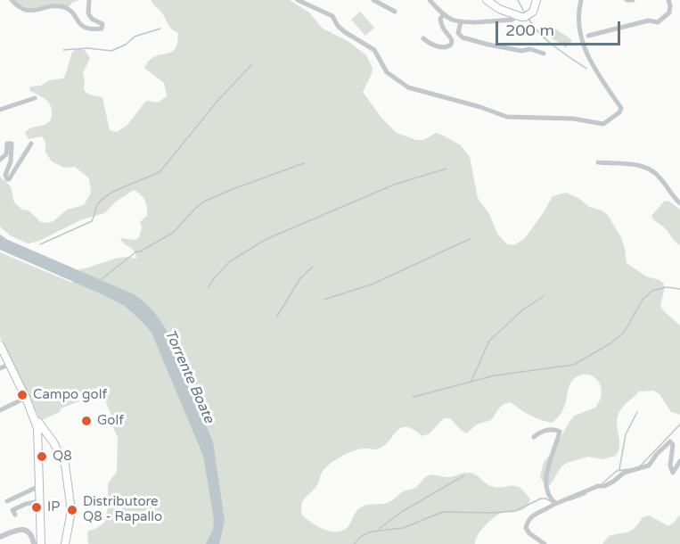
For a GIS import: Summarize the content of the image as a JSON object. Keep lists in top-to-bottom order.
{
  "water": ["Torrente Boate"],
  "places": [
    "Campo golf",
    "Golf",
    "Q8",
    "IP",
    "Distributore Q8 - Rapallo"
  ],
  "scale_bar": "200 m"
}
